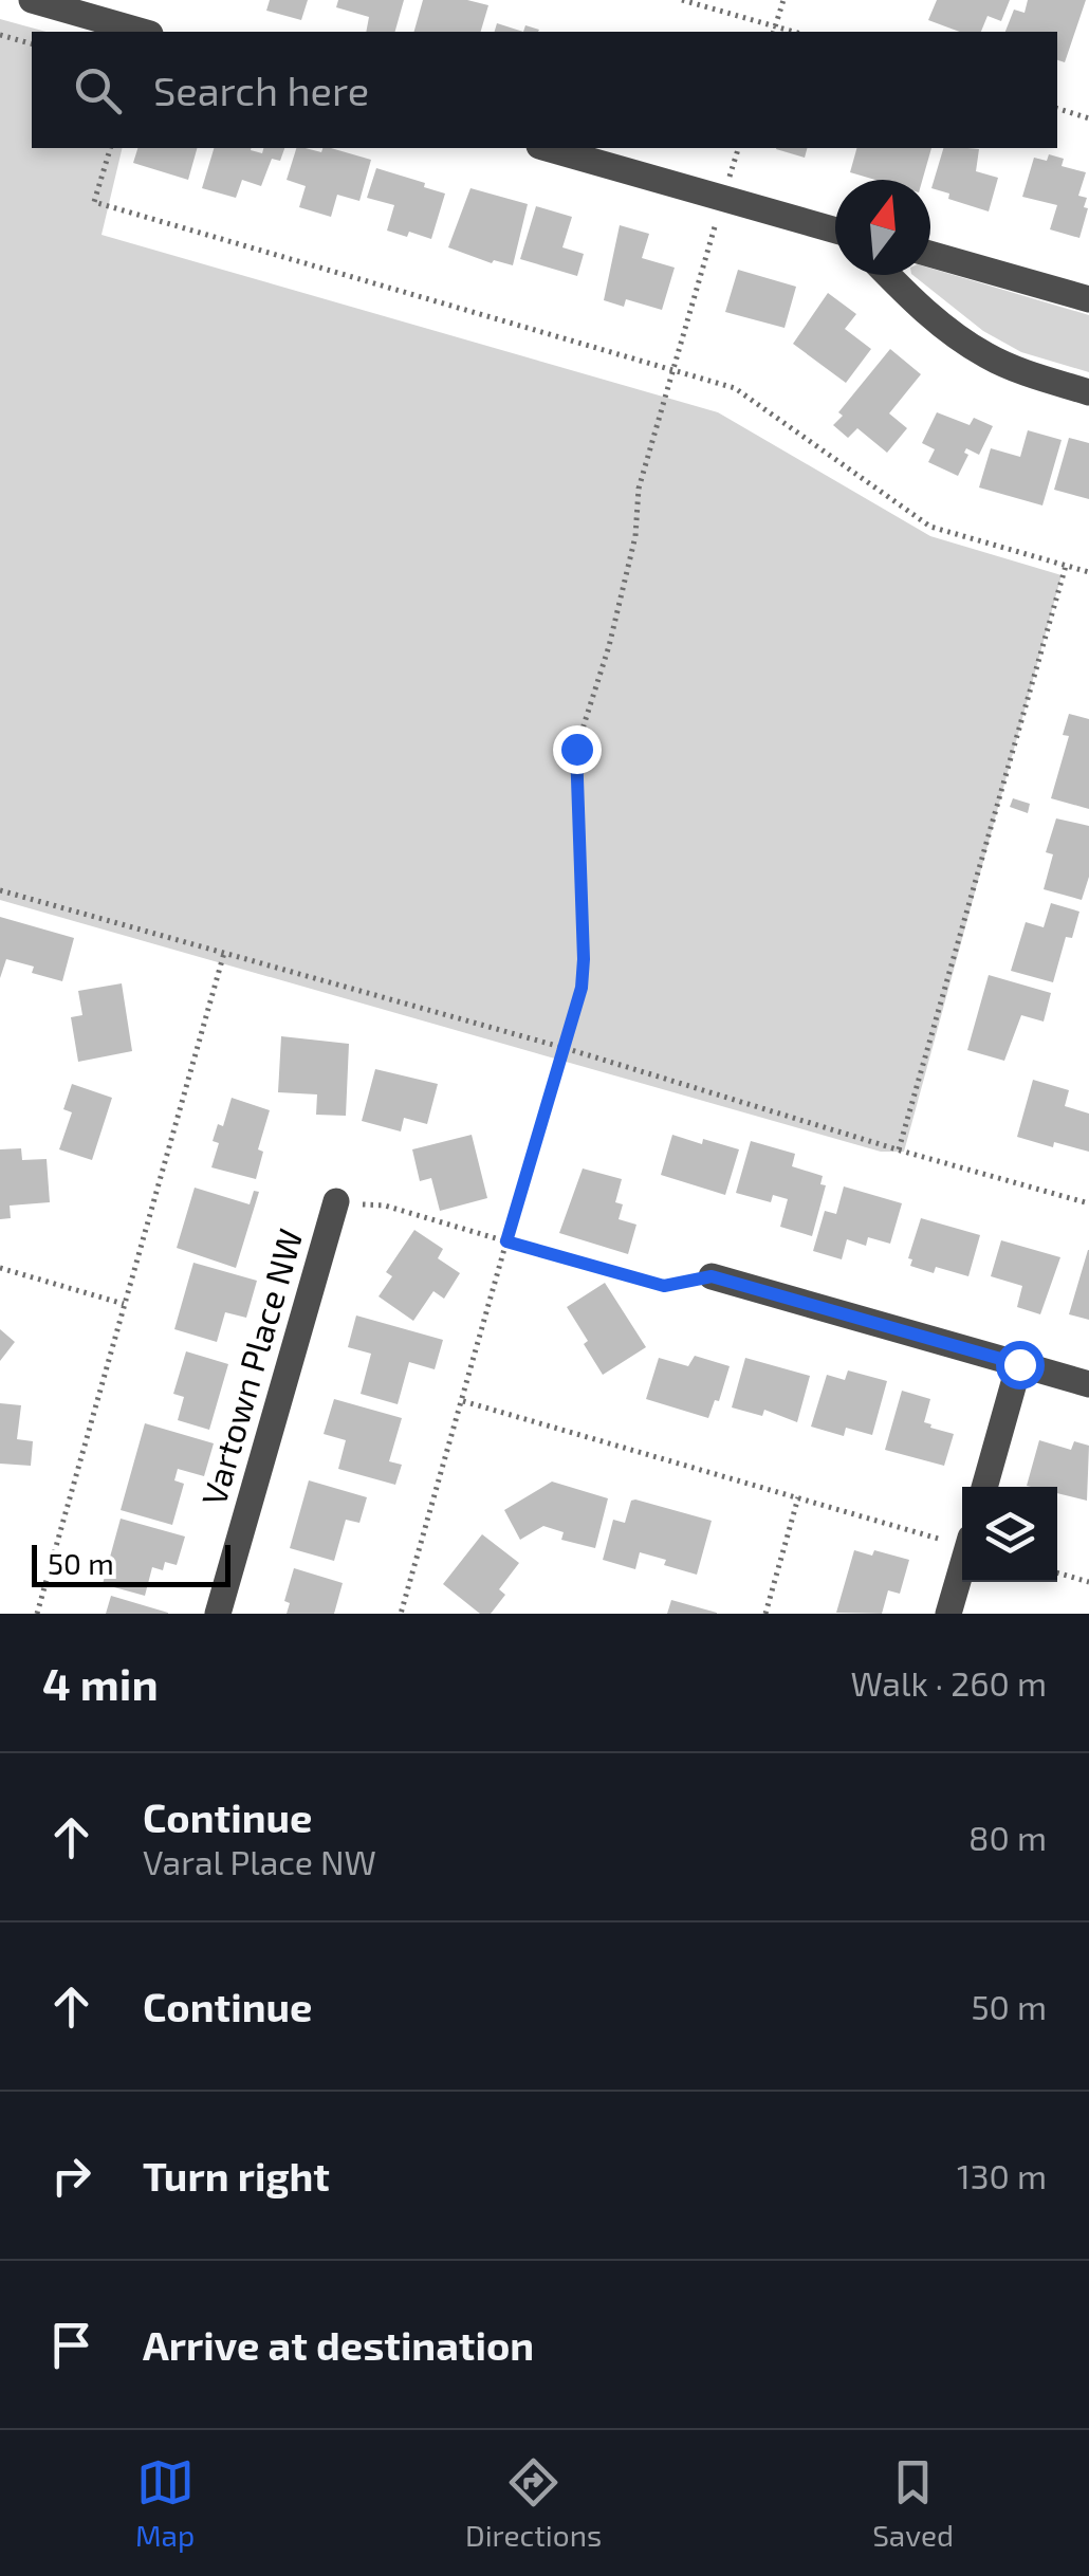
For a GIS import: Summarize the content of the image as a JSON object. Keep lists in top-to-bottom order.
{
  "streets": {
    "street": ["Vartown Place NW"]
  },
  "scale_bar": "50 m",
  "north": "top",
  "page": {
    "search": "Search here",
    "scale": "50 m",
    "heading": ["4 min", "Walk · 260 m"],
    "list": [
      ["Continue", "Varal Place NW", "80 m"],
      ["Continue", "50 m"],
      ["Turn right", "130 m"],
      "Arrive at destination"
    ],
    "nav": ["Map", "Directions", "Saved"]
  }
}
